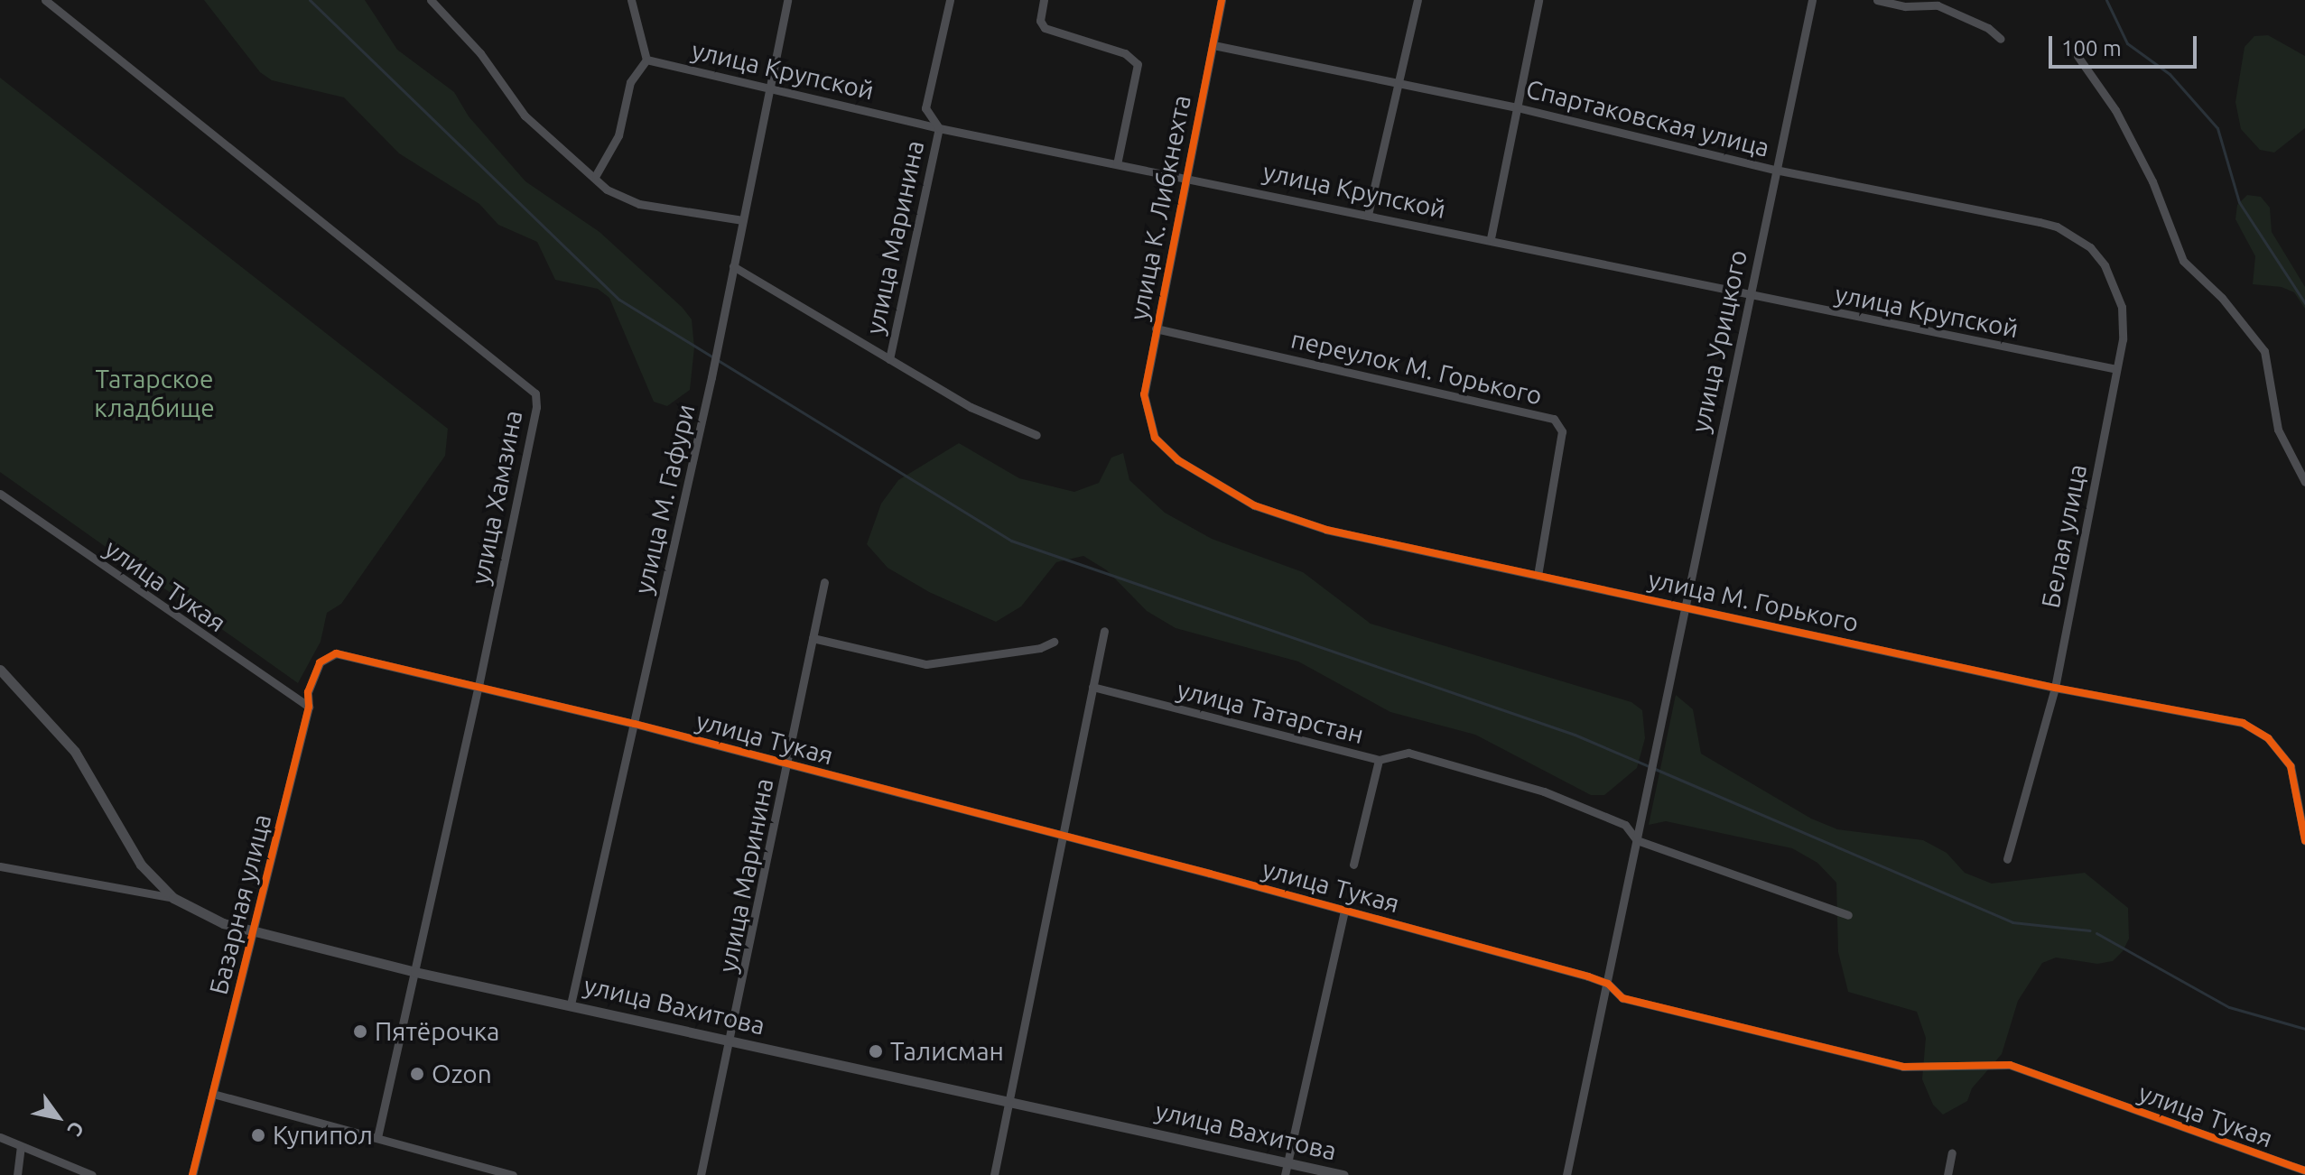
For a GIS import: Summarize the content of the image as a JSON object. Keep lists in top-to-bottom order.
{
  "streets": {
    "street": [
      "улица Крупской",
      "Спартаковская улица",
      "улица К. Либкнехта",
      "улица Маринина",
      "улица Урицкого",
      "переулок М. Горького",
      "улица Хамзина",
      "улица М. Гафури",
      "Белая улица",
      "улица Тукая",
      "улица М. Горького",
      "улица Татарстан",
      "Базарная улица",
      "улица Вахитова"
    ]
  },
  "crossings": [
    ["улица Крупской", "улица К. Либкнехта"],
    ["улица Крупской", "улица Маринина"],
    ["улица Крупской", "улица Урицкого"],
    ["улица Крупской", "улица М. Гафури"],
    ["улица Крупской", "Белая улица"],
    ["Спартаковская улица", "улица К. Либкнехта"],
    ["Спартаковская улица", "улица Урицкого"],
    ["Спартаковская улица", "Белая улица"],
    ["улица К. Либкнехта", "переулок М. Горького"],
    ["улица К. Либкнехта", "улица М. Горького"],
    ["улица Маринина", "улица Тукая"],
    ["улица Маринина", "улица Вахитова"],
    ["улица Урицкого", "улица М. Горького"],
    ["улица Урицкого", "улица Татарстан"],
    ["переулок М. Горького", "улица М. Горького"],
    ["улица Хамзина", "улица Тукая"],
    ["улица Хамзина", "улица Вахитова"],
    ["улица М. Гафури", "улица Тукая"],
    ["улица М. Гафури", "улица Вахитова"],
    ["Белая улица", "улица М. Горького"],
    ["улица Тукая", "Базарная улица"],
    ["Базарная улица", "улица Вахитова"]
  ],
  "parks": ["Татарское кладбище"],
  "places": [
    "Пятёрочка",
    "Талисман",
    "Ozon",
    "Купипол"
  ],
  "scale_bar": "100 m",
  "north": "bottom right"
}
